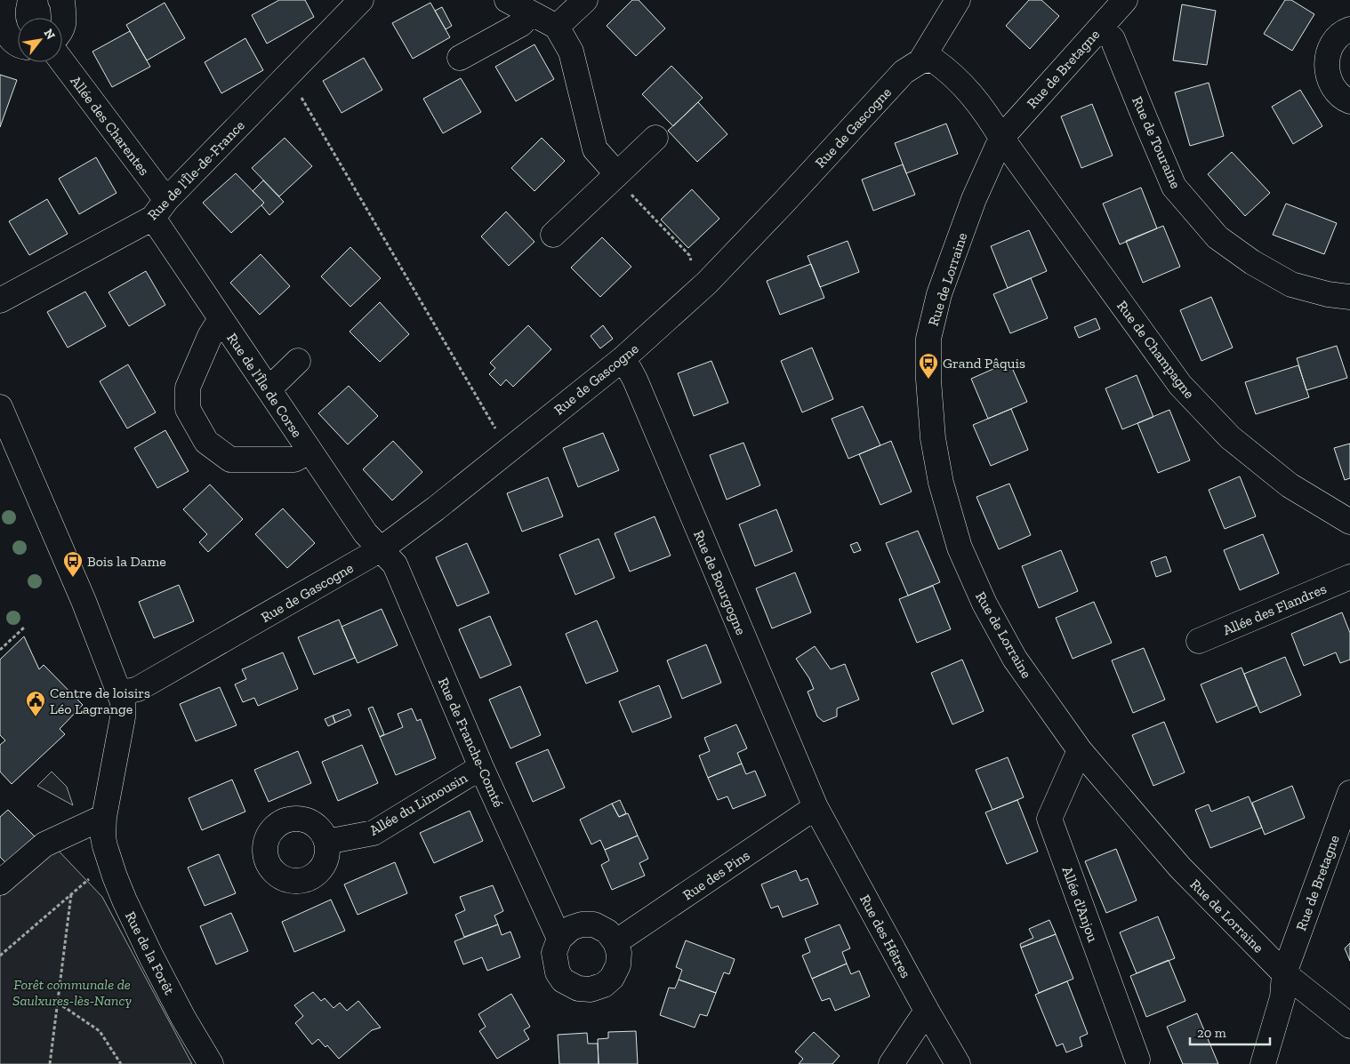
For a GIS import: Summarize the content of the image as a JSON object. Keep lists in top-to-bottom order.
{
  "streets": {
    "street": [
      "Rue de Bretagne",
      "Allée des Charentes",
      "Rue de Gascogne",
      "Rue de Touraine",
      "Rue de l'Île-de-France",
      "Rue de Lorraine",
      "Rue de Champagne",
      "Rue de l'Île de Corse",
      "Rue de Bourgogne",
      "Allée des Flandres",
      "Rue de Franche-Comté",
      "Allée du Limousin",
      "Rue des Pins",
      "Allée d'Anjou",
      "Rue des Hêtres",
      "Rue de la Forêt"
    ]
  },
  "crossings": [
    ["Rue de Bretagne", "Rue de Touraine"],
    ["Rue de Bretagne", "Rue de Lorraine"],
    ["Rue de Bretagne", "Rue de Champagne"],
    ["Allée des Charentes", "Rue de l'Île-de-France"],
    ["Allée des Charentes", "Rue de l'Île de Corse"],
    ["Rue de Gascogne", "Rue de l'Île de Corse"],
    ["Rue de Gascogne", "Rue de Bourgogne"],
    ["Rue de Gascogne", "Rue de Franche-Comté"],
    ["Rue de l'Île-de-France", "Rue de l'Île de Corse"],
    ["Rue de Lorraine", "Rue de Champagne"],
    ["Rue de Lorraine", "Allée d'Anjou"],
    ["Rue de l'Île de Corse", "Rue de Franche-Comté"],
    ["Rue de Bourgogne", "Rue des Pins"],
    ["Rue de Bourgogne", "Rue des Hêtres"],
    ["Rue de Franche-Comté", "Allée du Limousin"],
    ["Rue de Franche-Comté", "Rue des Pins"],
    ["Rue des Pins", "Rue des Hêtres"]
  ],
  "parks": ["Forêt communale de Saulxures-lès-Nancy"],
  "places": {
    "bus stop": ["Grand Pâquis", "Bois la Dame"],
    "public building": ["Centre de loisirs Léo Lagrange"]
  },
  "scale_bar": "20 m",
  "north": "top right"
}
